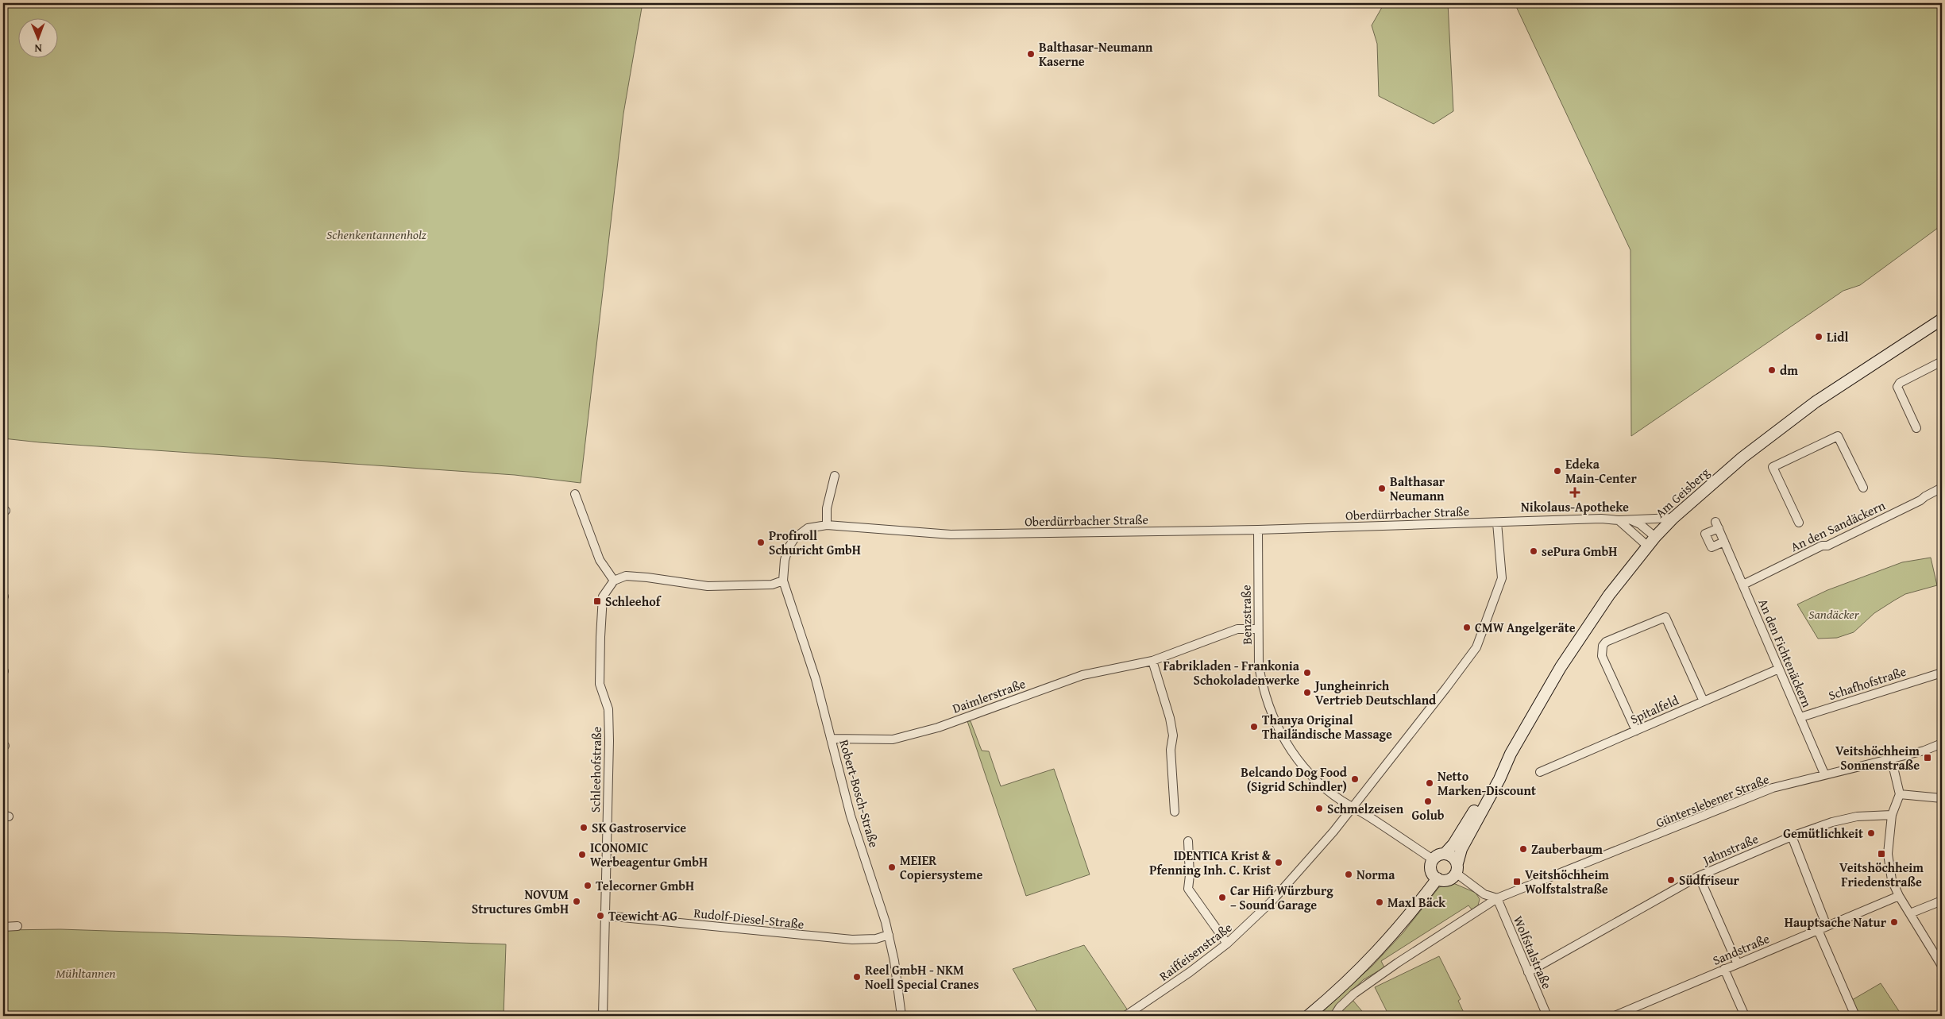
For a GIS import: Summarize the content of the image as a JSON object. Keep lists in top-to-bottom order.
{
  "streets": {
    "street": [
      "Am Geisberg",
      "Oberdürrbacher Straße",
      "An den Sandäckern",
      "Benzstraße",
      "An den Fichtenäckern",
      "Schafhofstraße",
      "Daimlerstraße",
      "Spitalfeld",
      "Schleehofstraße",
      "Robert-Bosch-Straße",
      "Günterslebener Straße",
      "Jahnstraße",
      "Rudolf-Diesel-Straße",
      "Sandstraße",
      "Raiffeisenstraße",
      "Wolfstalstraße"
    ]
  },
  "crossings": [
    ["Am Geisberg", "Oberdürrbacher Straße"],
    ["Am Geisberg", "Benzstraße"],
    ["Oberdürrbacher Straße", "Benzstraße"],
    ["Oberdürrbacher Straße", "Robert-Bosch-Straße"],
    ["Oberdürrbacher Straße", "Raiffeisenstraße"],
    ["An den Sandäckern", "An den Fichtenäckern"],
    ["Benzstraße", "Daimlerstraße"],
    ["Benzstraße", "Raiffeisenstraße"],
    ["An den Fichtenäckern", "Schafhofstraße"],
    ["An den Fichtenäckern", "Spitalfeld"],
    ["An den Fichtenäckern", "Günterslebener Straße"],
    ["Daimlerstraße", "Robert-Bosch-Straße"],
    ["Schleehofstraße", "Rudolf-Diesel-Straße"],
    ["Robert-Bosch-Straße", "Rudolf-Diesel-Straße"],
    ["Günterslebener Straße", "Wolfstalstraße"],
    ["Jahnstraße", "Wolfstalstraße"]
  ],
  "parks": ["Schenkentannenholz", "Sandäcker", "Mühltannen"],
  "places": {
    "other": [
      "Balthasar-Neumann Kaserne",
      "Lidl",
      "dm",
      "Edeka Main-Center",
      "Balthasar Neumann",
      "Profiroll Schuricht GmbH",
      "sePura GmbH",
      "CMW Angelgeräte",
      "Fabrikladen - Frankonia Schokoladenwerke",
      "Jungheinrich Vertrieb Deutschland",
      "Thanya Original Thailändische Massage",
      "Belcando Dog Food (Sigrid Schindler)",
      "Netto Marken-Discount",
      "Golub",
      "Schmelzeisen",
      "SK Gastroservice",
      "Gemütlichkeit",
      "Zauberbaum",
      "ICONOMIC Werbeagentur GmbH",
      "IDENTICA Krist & Pfenning Inh. C. Krist",
      "MEIER Copiersysteme",
      "Norma",
      "Südfriseur",
      "Telecorner GmbH",
      "Car Hifi Würzburg – Sound Garage",
      "NOVUM Structures GmbH",
      "Maxl Bäck",
      "Teewicht AG",
      "Hauptsache Natur",
      "Reel GmbH - NKM Noell Special Cranes"
    ],
    "health": ["Nikolaus-Apotheke"],
    "transit": [
      "Schleehof",
      "Veitshöchheim Sonnenstraße",
      "Veitshöchheim Friedenstraße",
      "Veitshöchheim Wolfstalstraße"
    ]
  },
  "north": "bottom"
}
